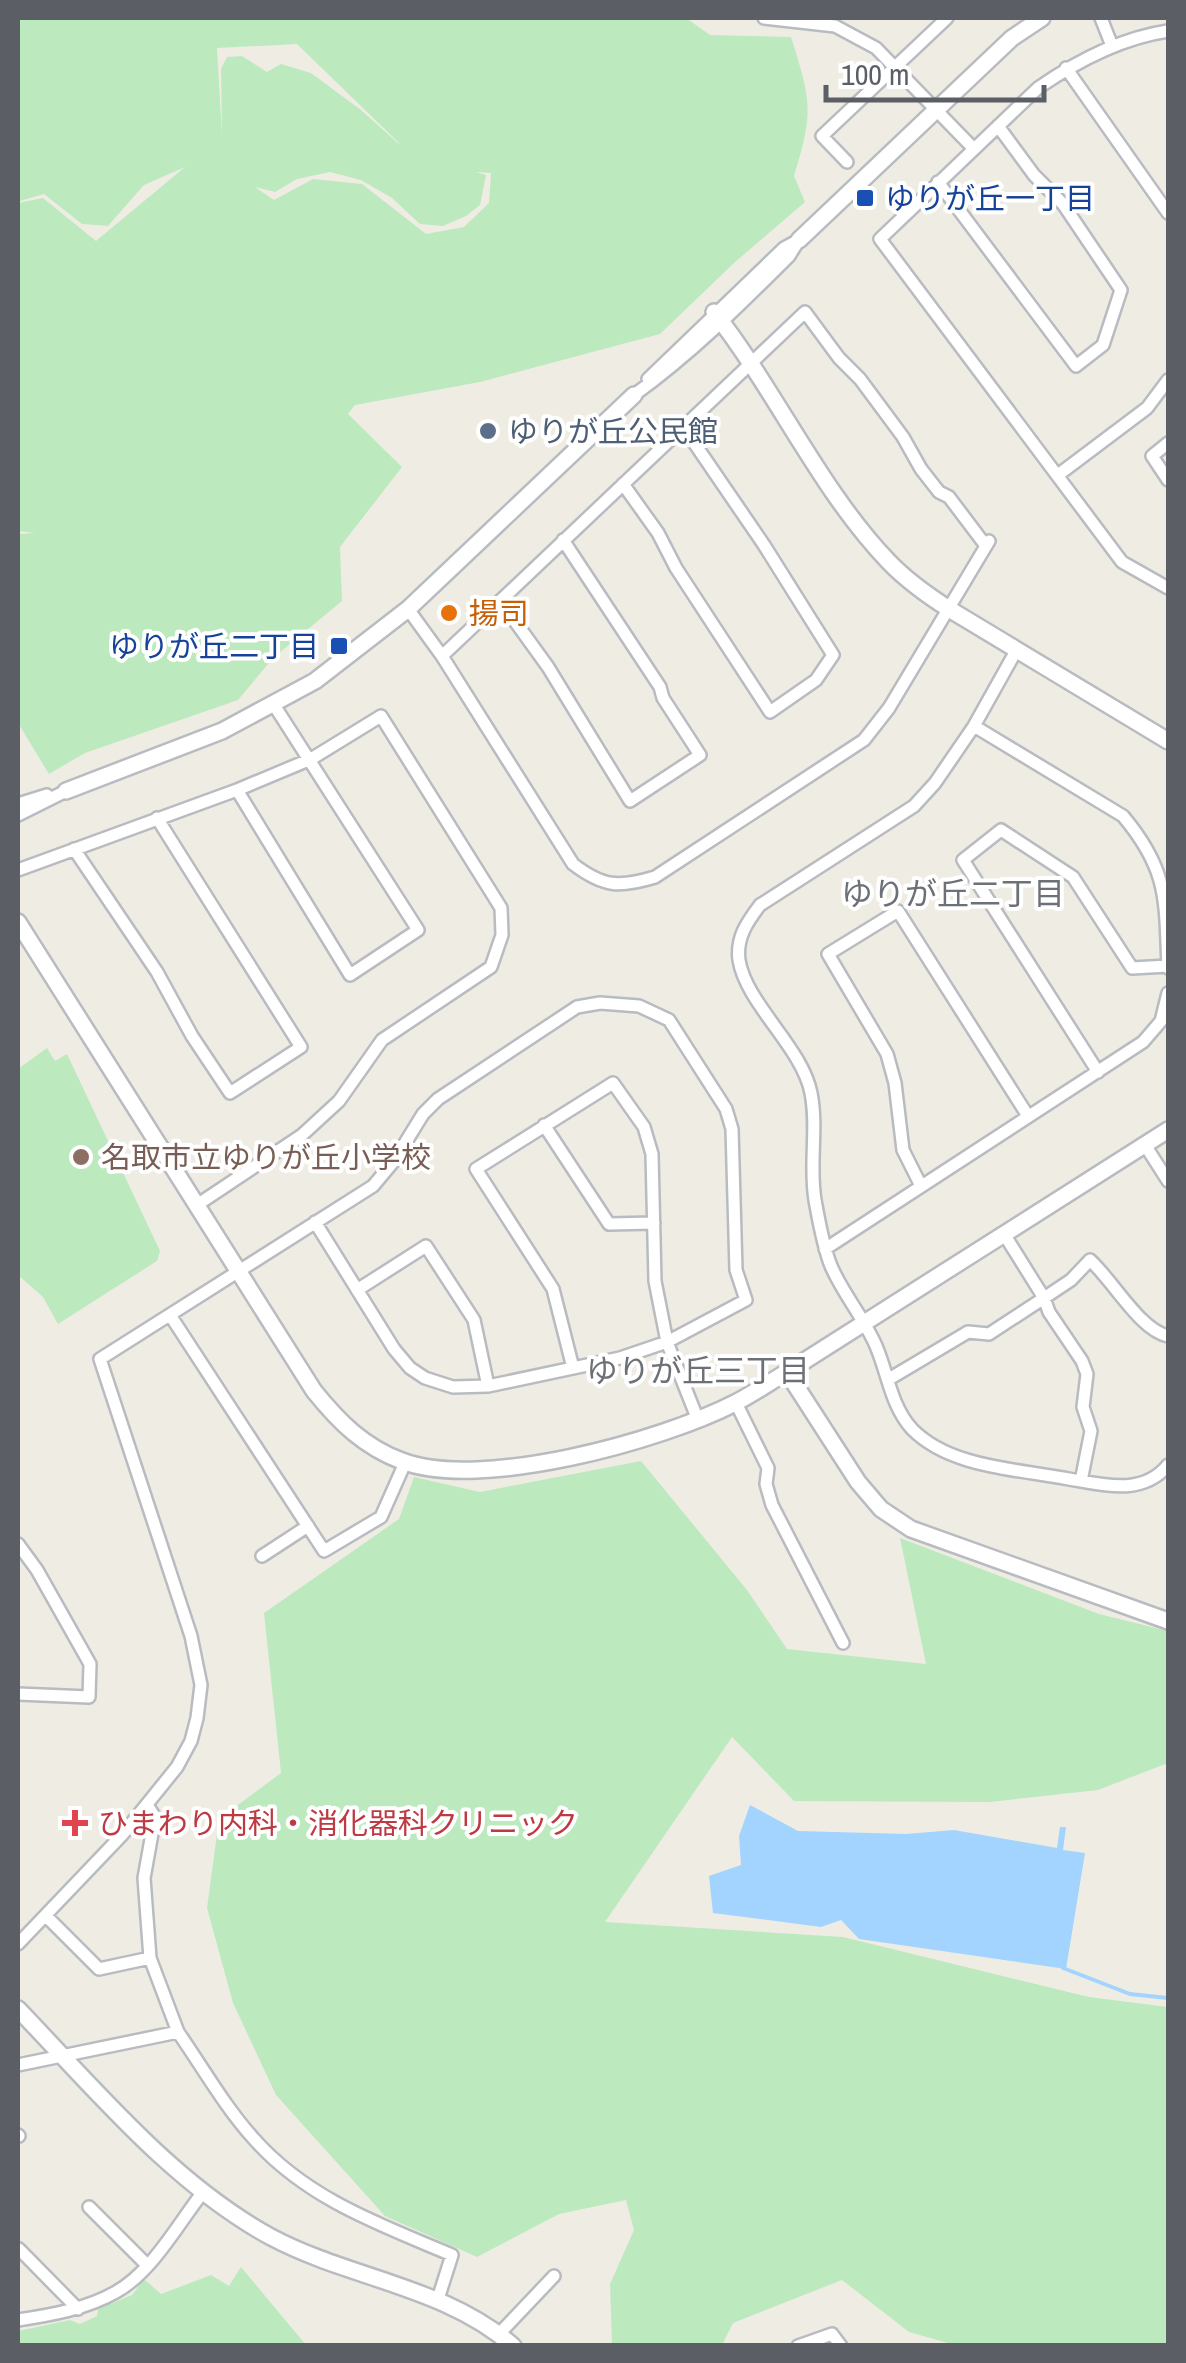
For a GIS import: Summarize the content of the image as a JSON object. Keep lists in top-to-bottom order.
{
  "districts": ["ゆりが丘二丁目", "ゆりが丘三丁目"],
  "places": {
    "transit": ["ゆりが丘一丁目", "ゆりが丘二丁目"],
    "other": ["ゆりが丘公民館", "揚司", "名取市立ゆりが丘小学校"],
    "health": ["ひまわり内科・消化器科クリニック"]
  },
  "scale_bar": "100 m"
}
